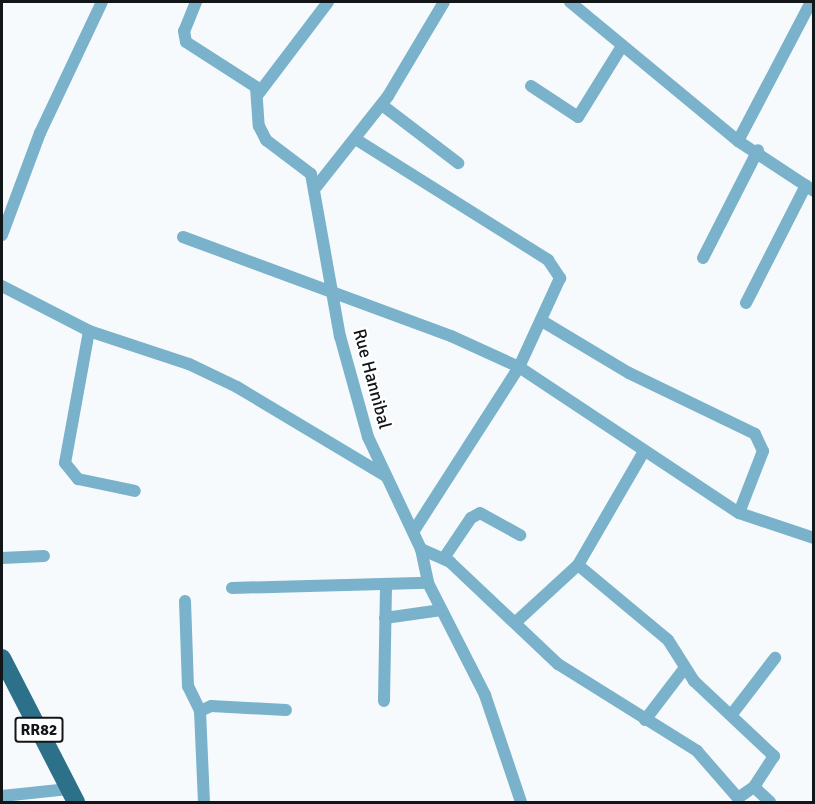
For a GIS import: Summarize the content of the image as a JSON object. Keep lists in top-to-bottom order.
{
  "streets": {
    "main road": ["RR82"],
    "street": ["Rue Hannibal"]
  }
}
